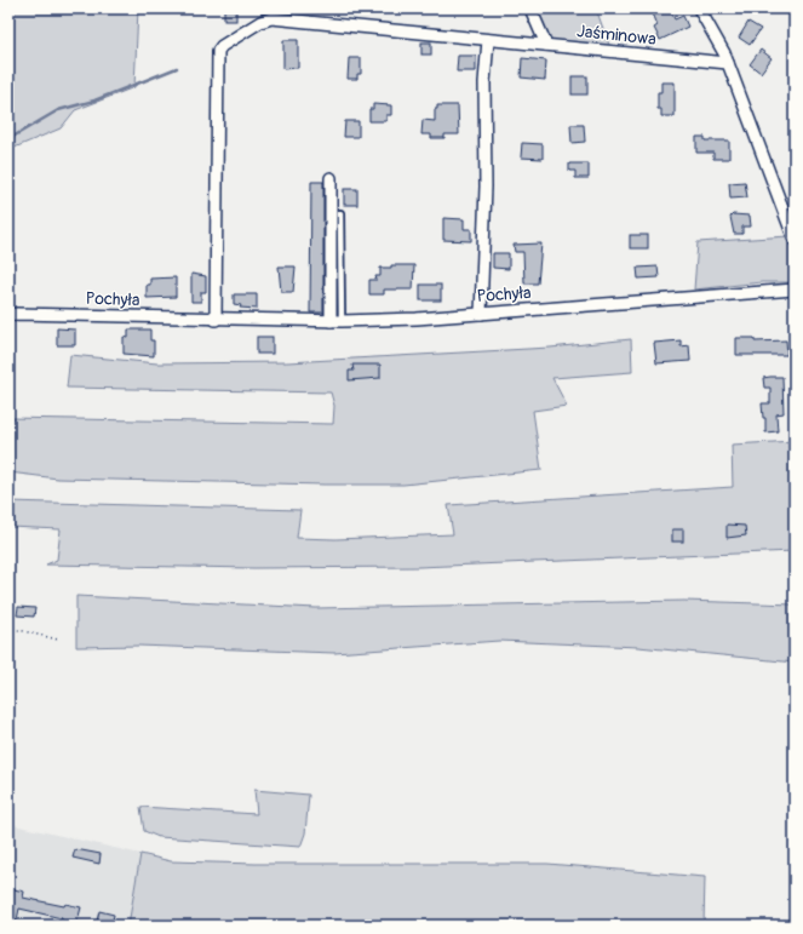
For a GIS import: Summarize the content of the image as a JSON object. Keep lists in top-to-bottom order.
{
  "streets": {
    "street": ["Jaśminowa", "Pochyła"]
  },
  "crossings": [
    ["Jaśminowa", "Pochyła"]
  ]
}
